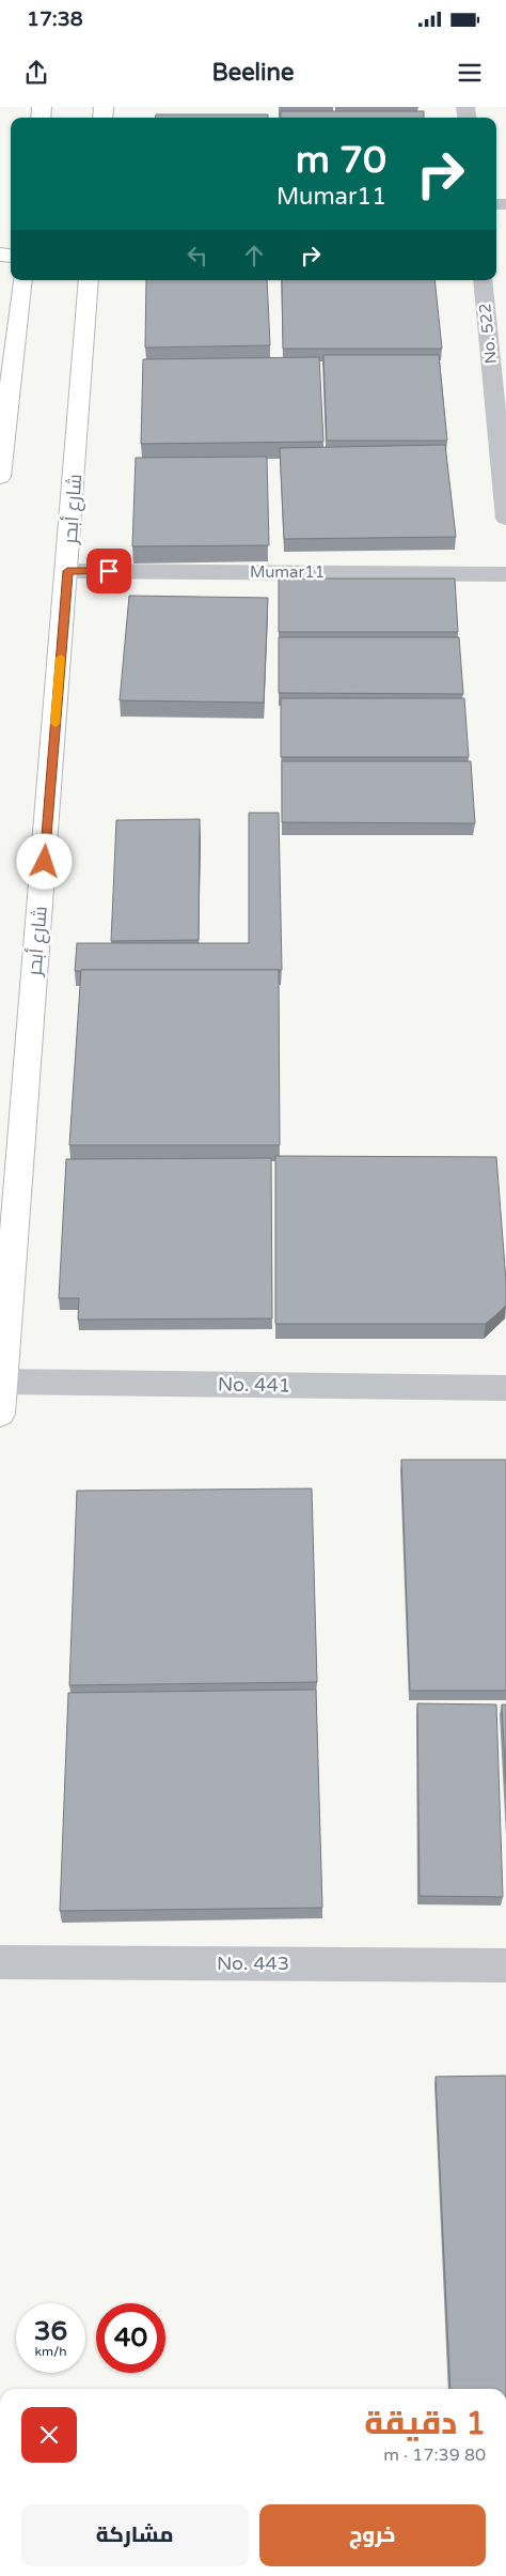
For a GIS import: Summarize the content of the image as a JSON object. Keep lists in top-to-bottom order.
{
  "streets": {
    "street": [
      "No. 522",
      "شارع أبحر",
      "Mumar11",
      "No. 441",
      "No. 443"
    ]
  },
  "crossings": [
    ["شارع أبحر", "Mumar11"],
    ["شارع أبحر", "No. 441"]
  ],
  "page": {
    "status": "17:38",
    "header": "Beeline",
    "turn": ["70 m", "Mumar11"],
    "speed": "36 km/h",
    "limit": "40",
    "heading": ["1 دقيقة", "80 m · 17:39"],
    "buttons": ["خروج", "مشاركة"]
  }
}
